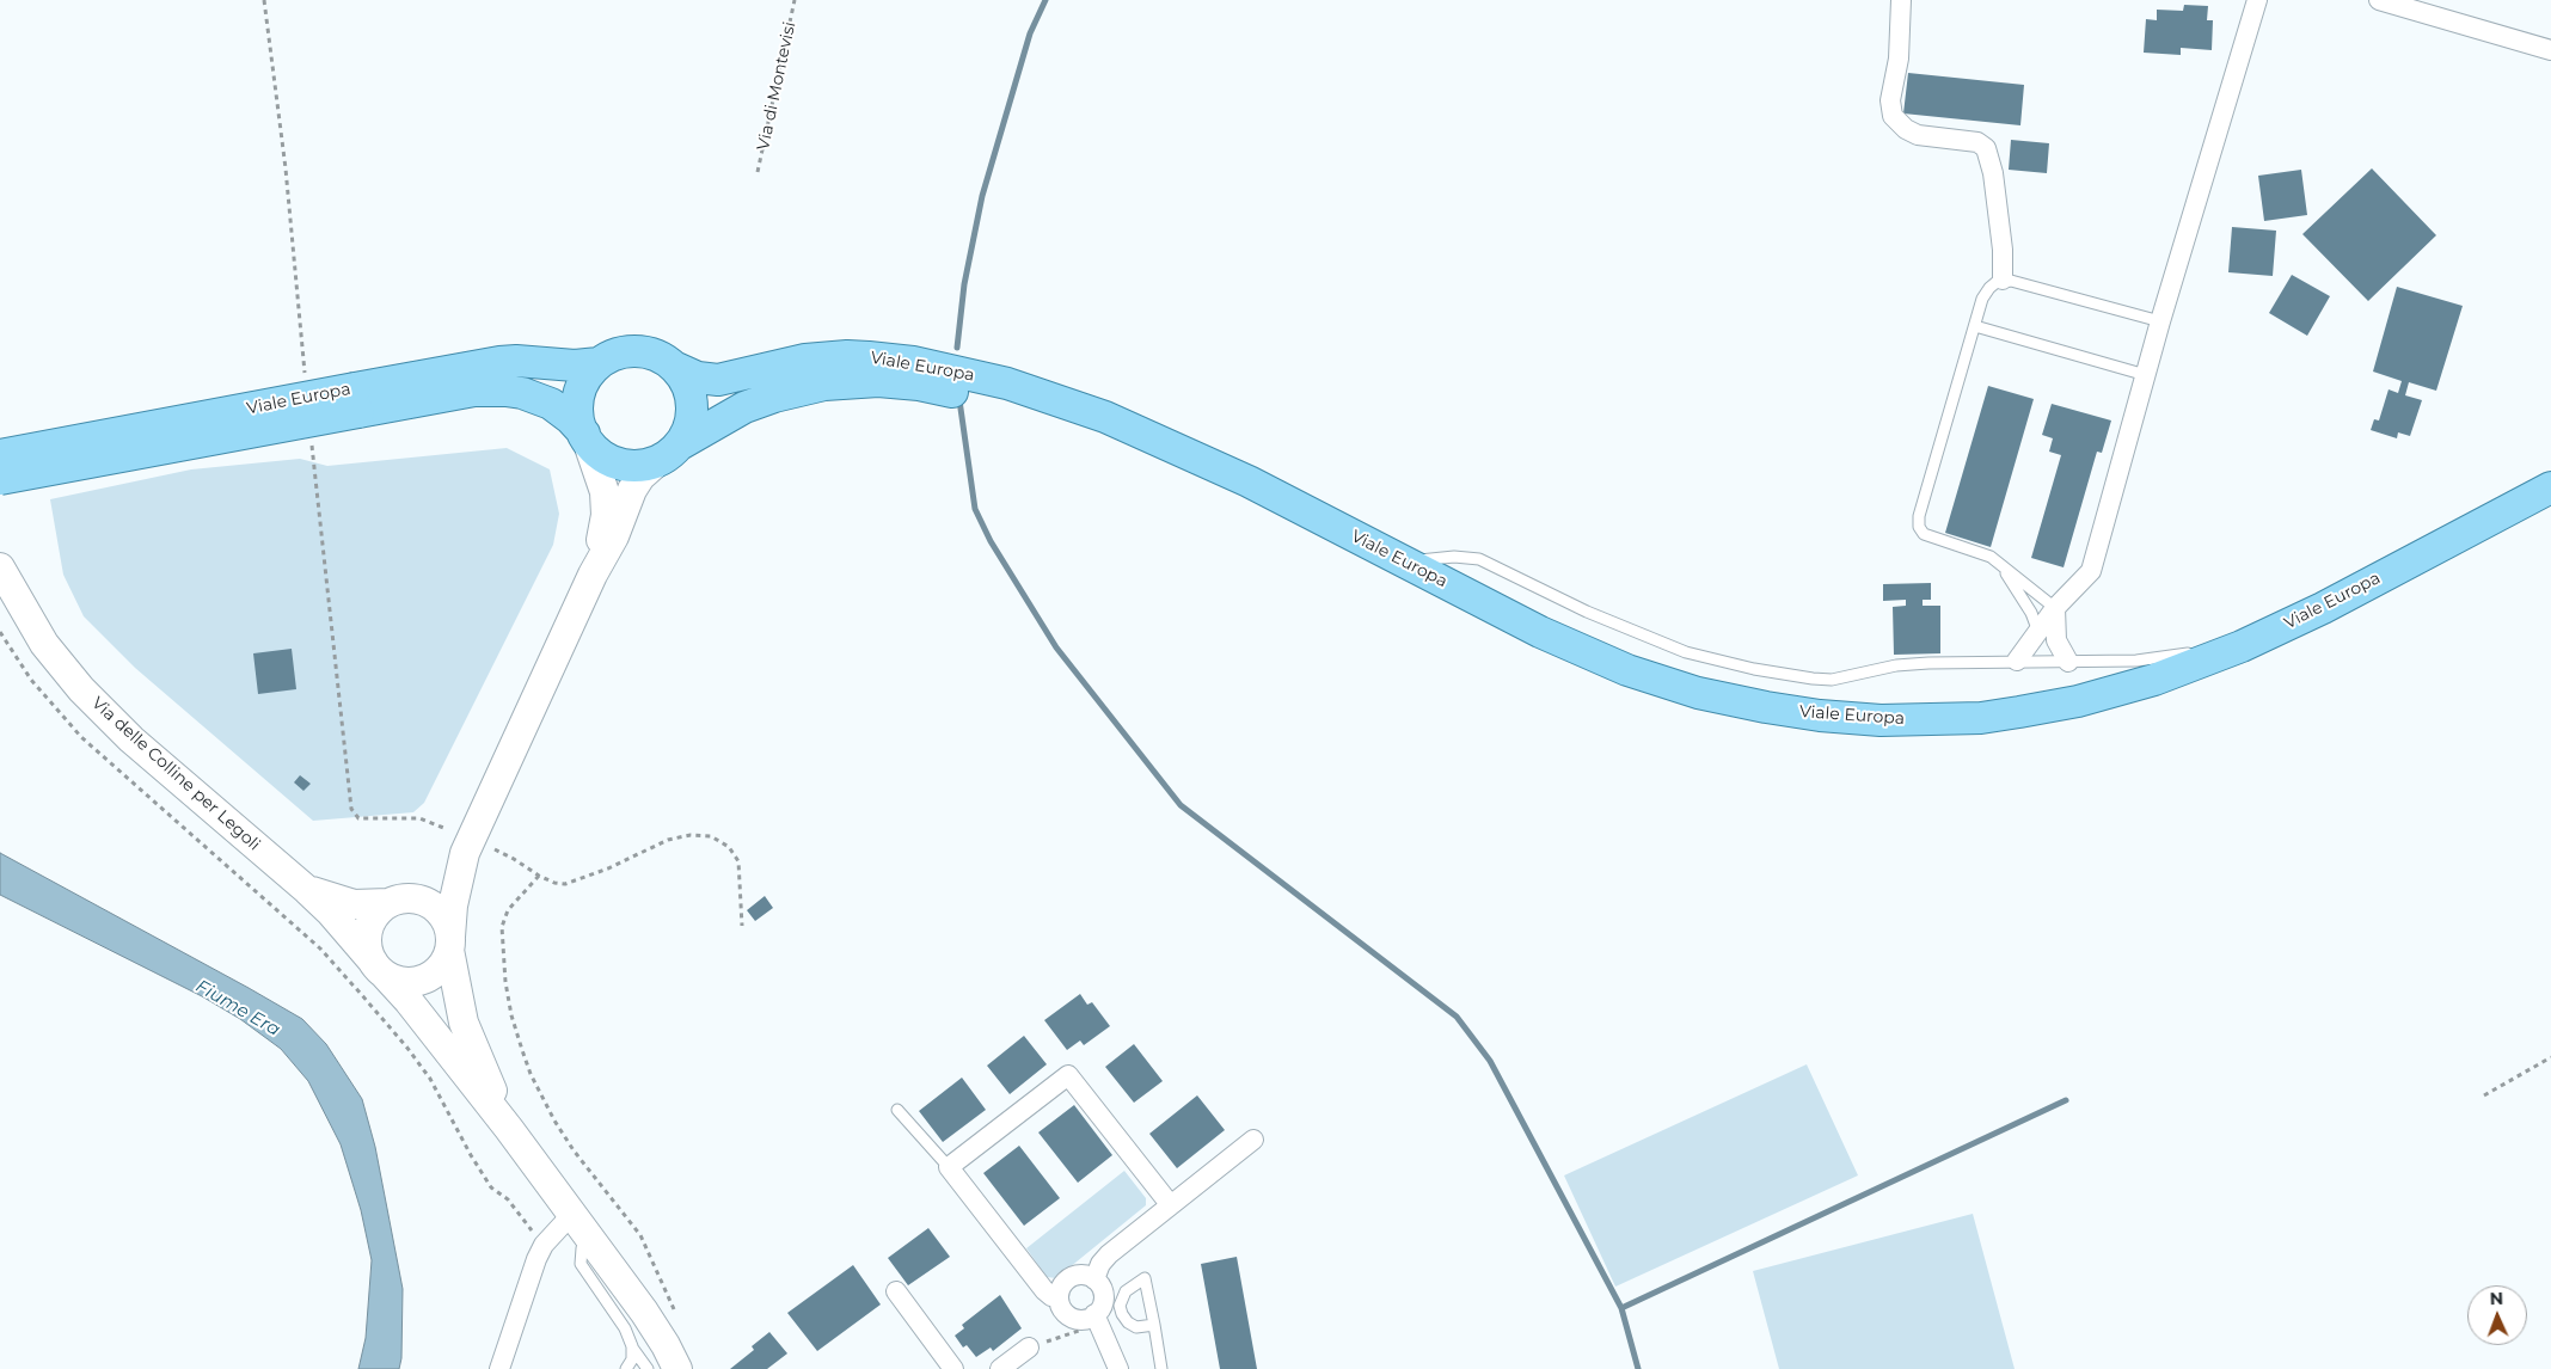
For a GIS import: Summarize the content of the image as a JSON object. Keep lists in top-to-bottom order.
{
  "streets": {
    "main road": ["Viale Europa"],
    "street": ["Via delle Colline per Legoli"],
    "path": ["Via di Montevisi"]
  },
  "water": ["Fiume Era"],
  "north": "top"
}
